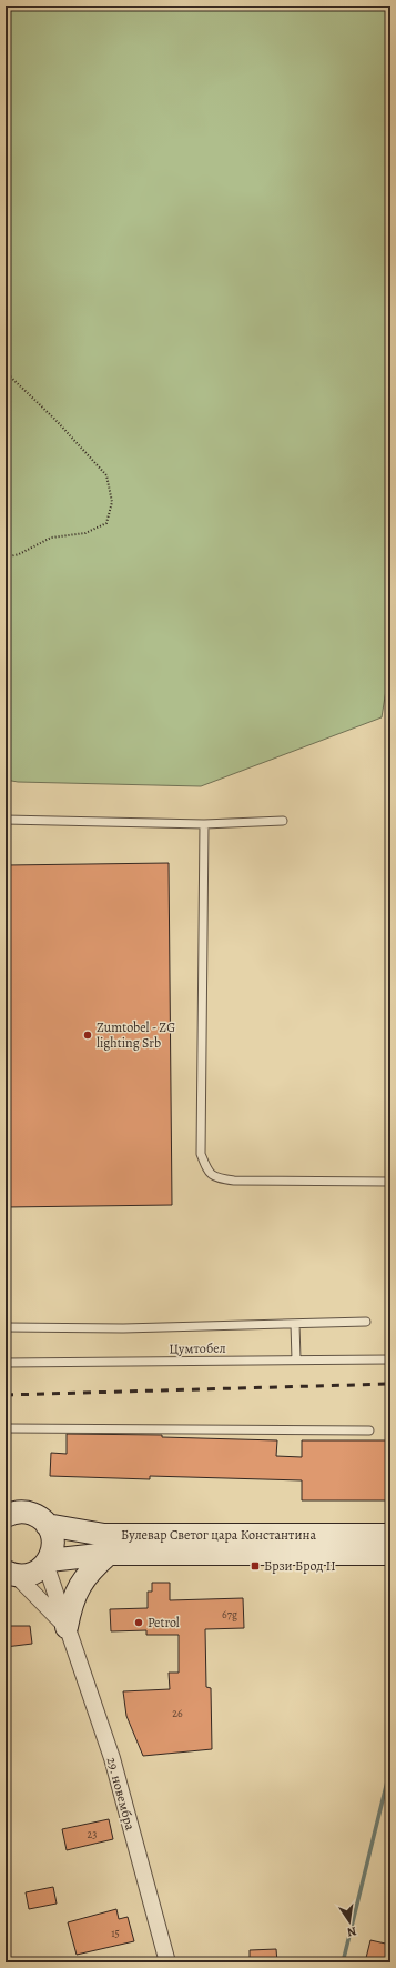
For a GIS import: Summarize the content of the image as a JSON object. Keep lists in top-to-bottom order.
{
  "streets": {
    "main road": ["Булевар Светог цара Константина"],
    "street": ["29. новембра"],
    "lane": ["Цумтобел"]
  },
  "crossings": [
    ["Булевар Светог цара Константина", "29. новембра"]
  ],
  "places": {
    "other": ["Zumtobel - ZG lighting Srb", "Petrol"],
    "transit": ["Брзи Брод II"]
  },
  "house_numbers": [
    "67g",
    "26",
    "23",
    "15"
  ],
  "north": "bottom"
}
